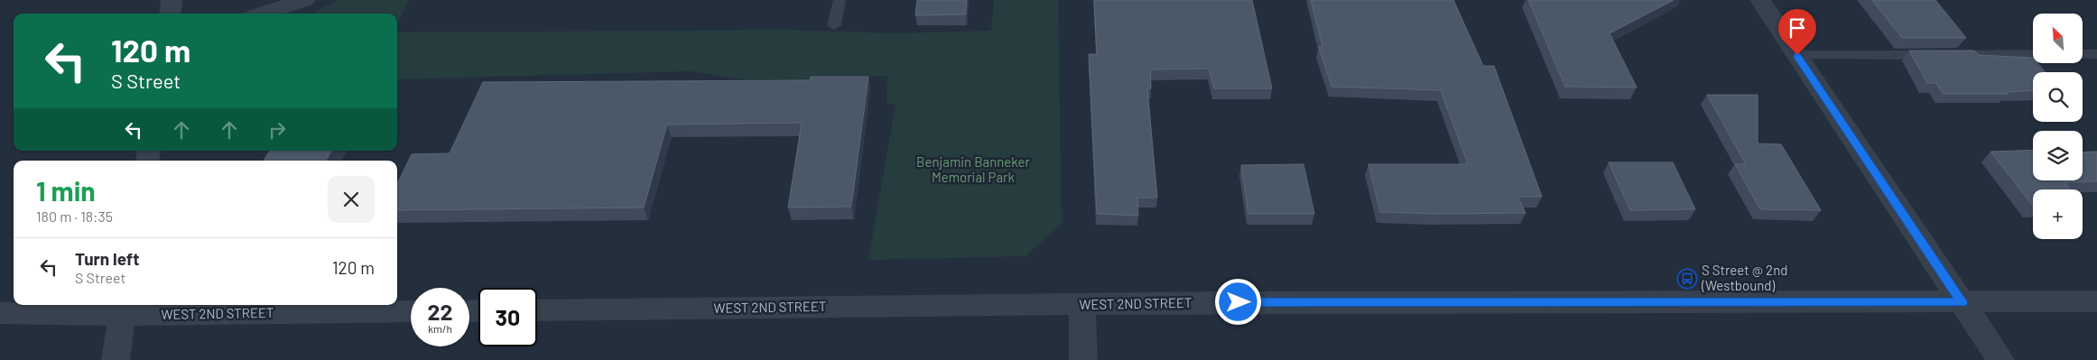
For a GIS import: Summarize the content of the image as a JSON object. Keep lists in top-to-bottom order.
{
  "streets": {
    "street": ["WEST 2ND STREET"]
  },
  "parks": ["Benjamin Banneker Memorial Park"],
  "places": {
    "bus stop": ["S Street @ 2nd (Westbound)"]
  },
  "north": "top left",
  "page": {
    "map_buttons": "+",
    "turn": ["120 m", "S Street"],
    "heading": ["1 min", "180 m · 18:35"],
    "list": [
      {
        "name": "Turn left",
        "note": "S Street",
        "value": "120 m"
      }
    ],
    "speed": "22 km/h",
    "limit": "30"
  }
}
